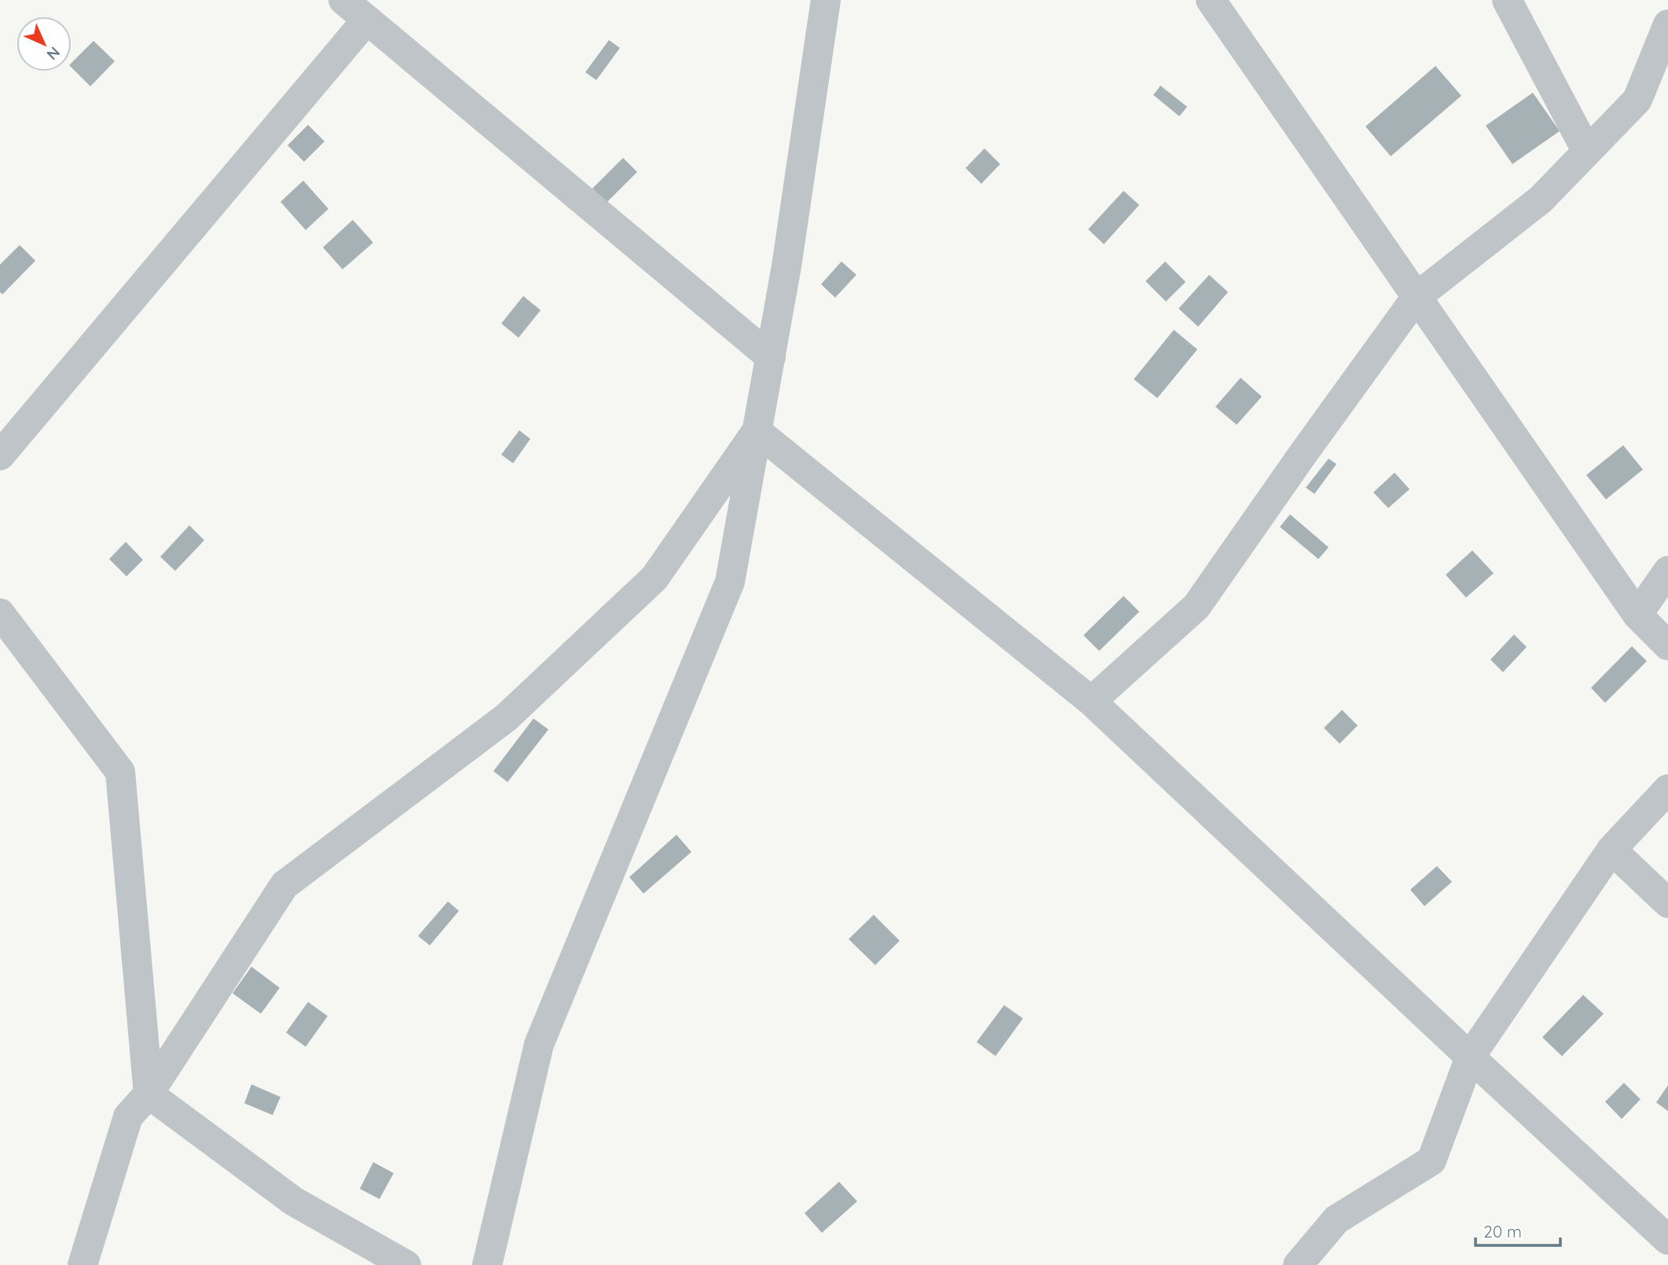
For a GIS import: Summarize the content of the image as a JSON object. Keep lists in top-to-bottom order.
{
  "scale_bar": "20 m",
  "north": "bottom right"
}
